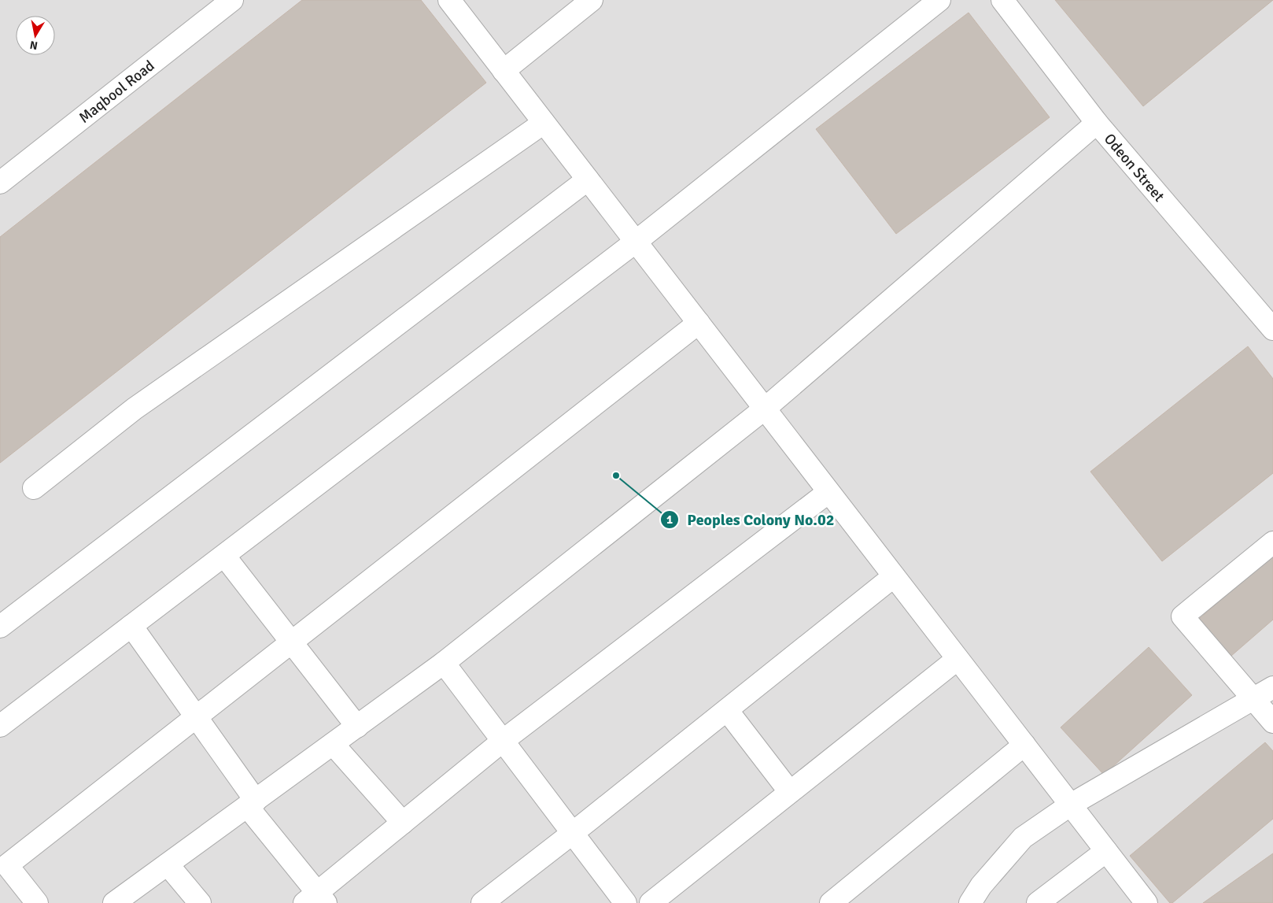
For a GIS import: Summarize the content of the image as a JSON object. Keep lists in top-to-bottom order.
{
  "streets": {
    "street": ["Maqbool Road", "Odeon Street"]
  },
  "places": ["Peoples Colony No.02"],
  "north": "bottom"
}
